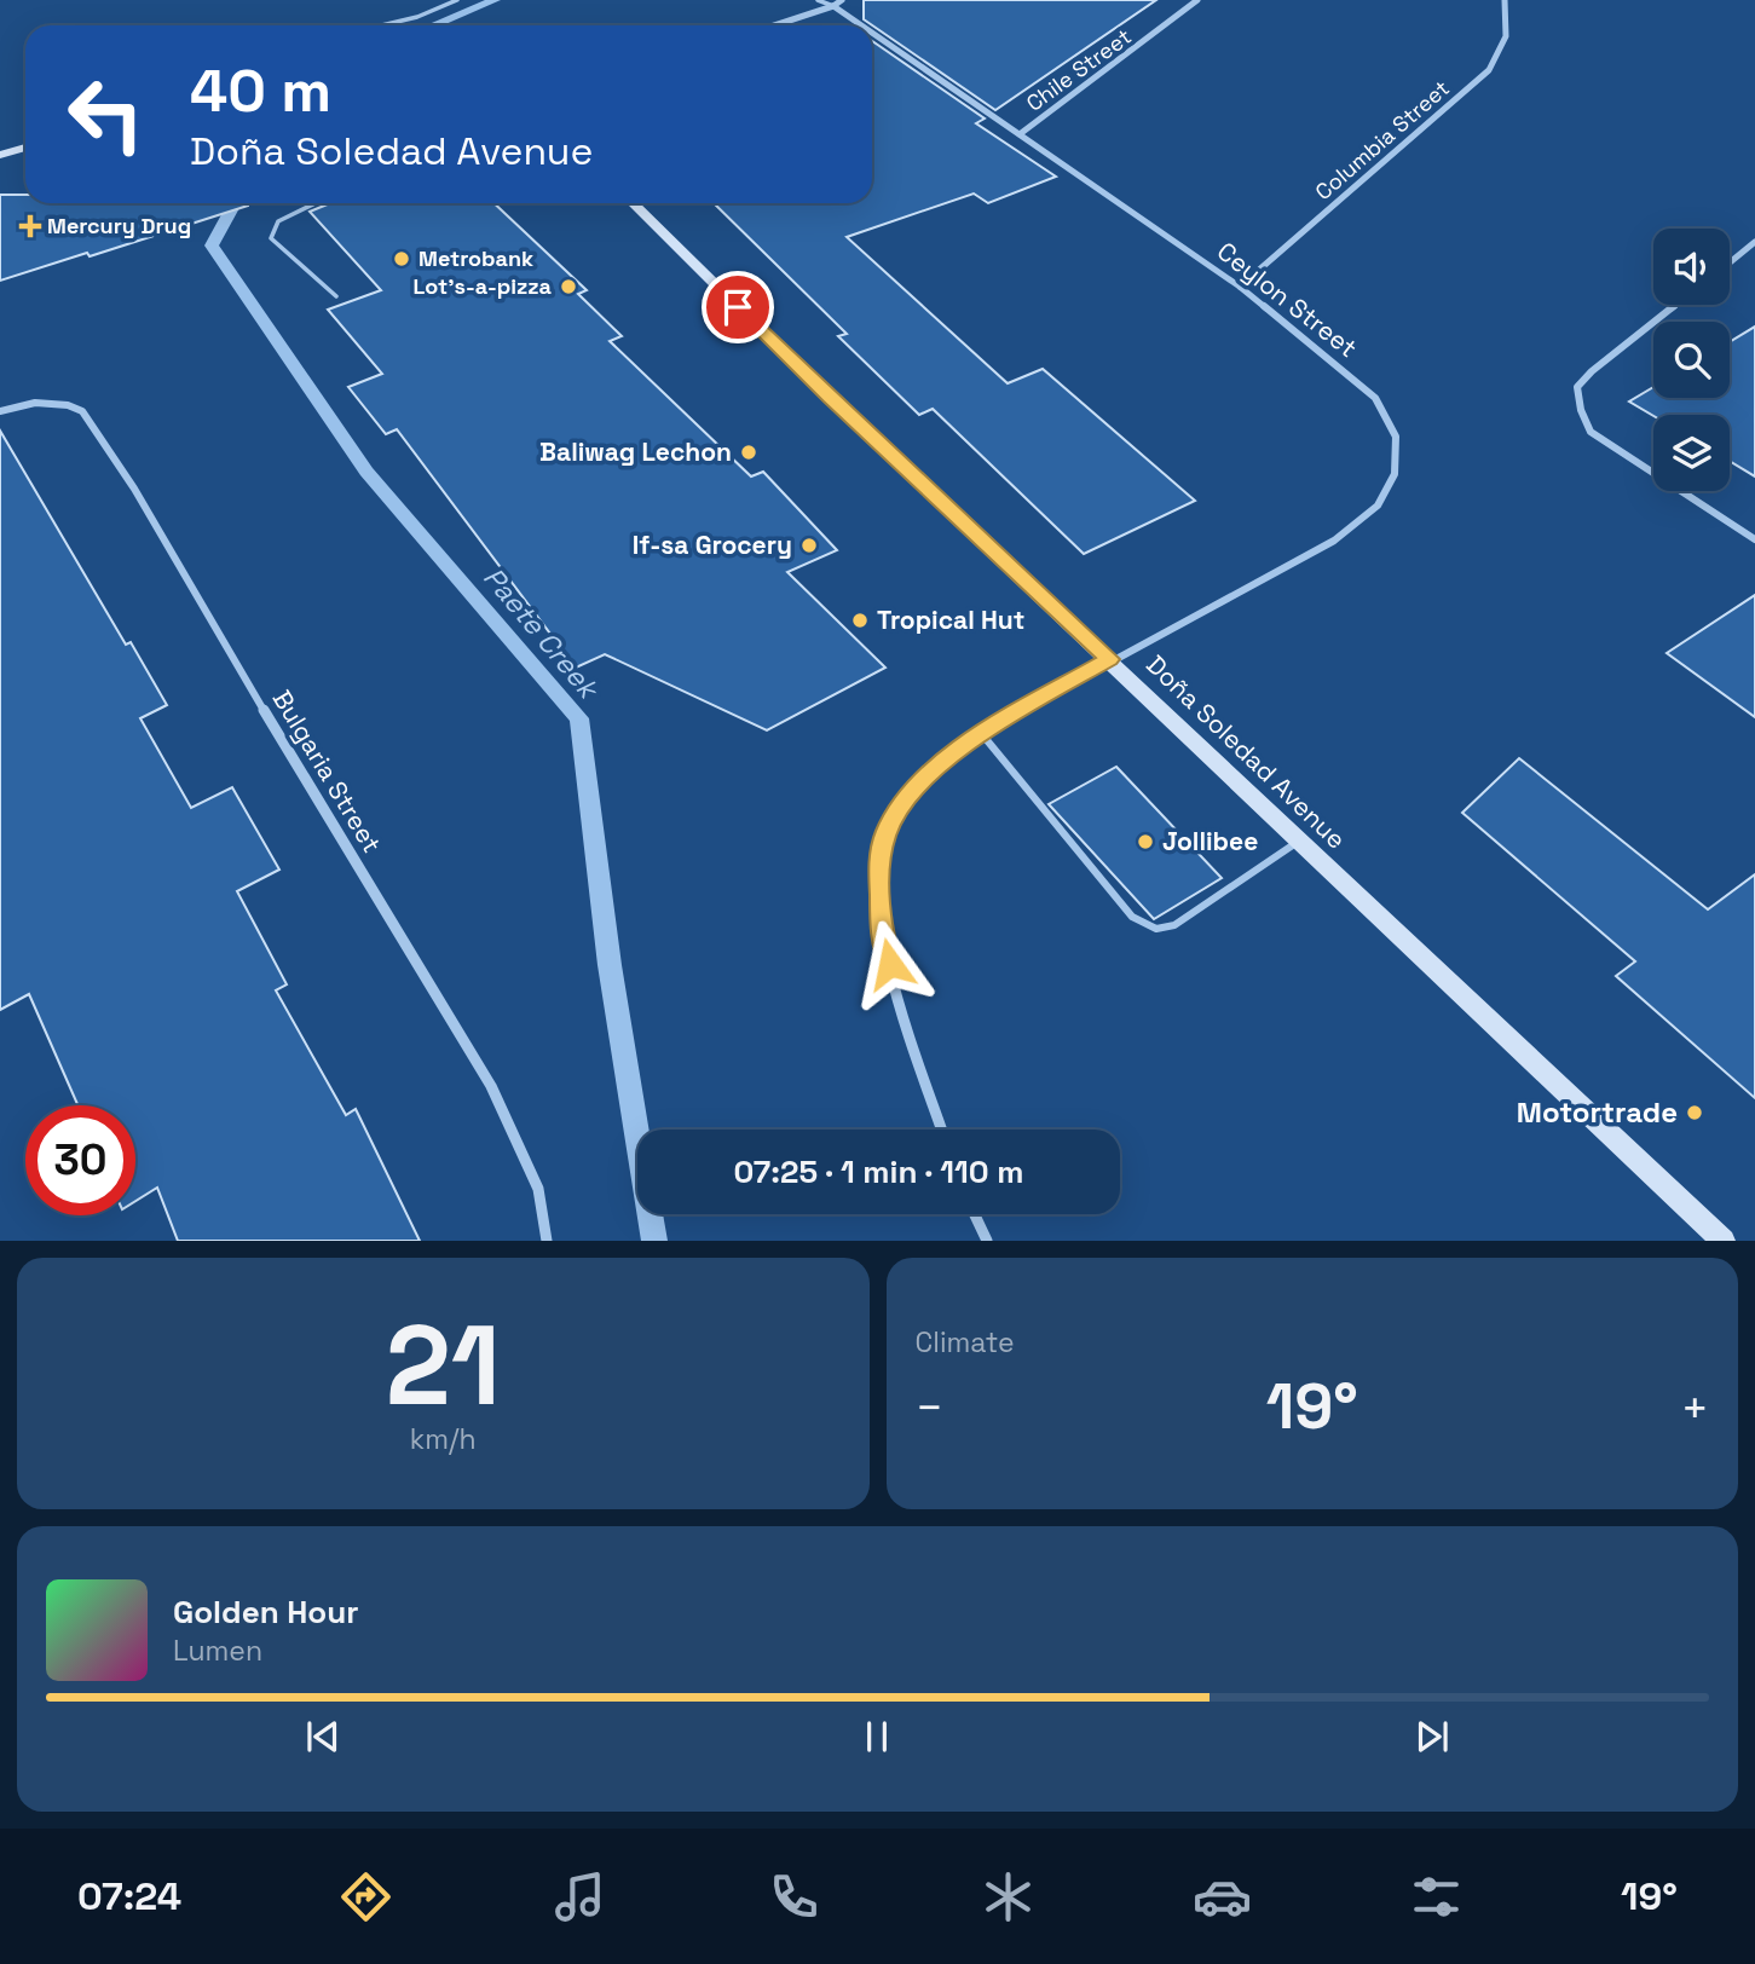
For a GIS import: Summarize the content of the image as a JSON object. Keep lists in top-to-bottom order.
{
  "streets": {
    "main road": ["Doña Soledad Avenue"],
    "street": [
      "Chile Street",
      "Columbia Street",
      "Ceylon Street",
      "Bulgaria Street"
    ]
  },
  "crossings": [
    ["Chile Street", "Ceylon Street"],
    ["Columbia Street", "Ceylon Street"],
    ["Ceylon Street", "Doña Soledad Avenue"]
  ],
  "water": ["Paete Creek"],
  "places": {
    "health": ["Mercury Drug"],
    "other": [
      "Metrobank",
      "Lot's-a-pizza",
      "Baliwag Lechon",
      "If-sa Grocery",
      "Tropical Hut",
      "Jollibee",
      "Motortrade"
    ]
  },
  "page": {
    "turn": ["40 m", "Doña Soledad Avenue"],
    "limit": "30",
    "trip": "07:25 · 1 min · 110 m",
    "tile": [
      ["21", "km/h"],
      "Climate"
    ],
    "heat": ["−", "19°", "+"],
    "song": ["Golden Hour", "Lumen"],
    "tabs": ["07:24", "19°"]
  }
}
